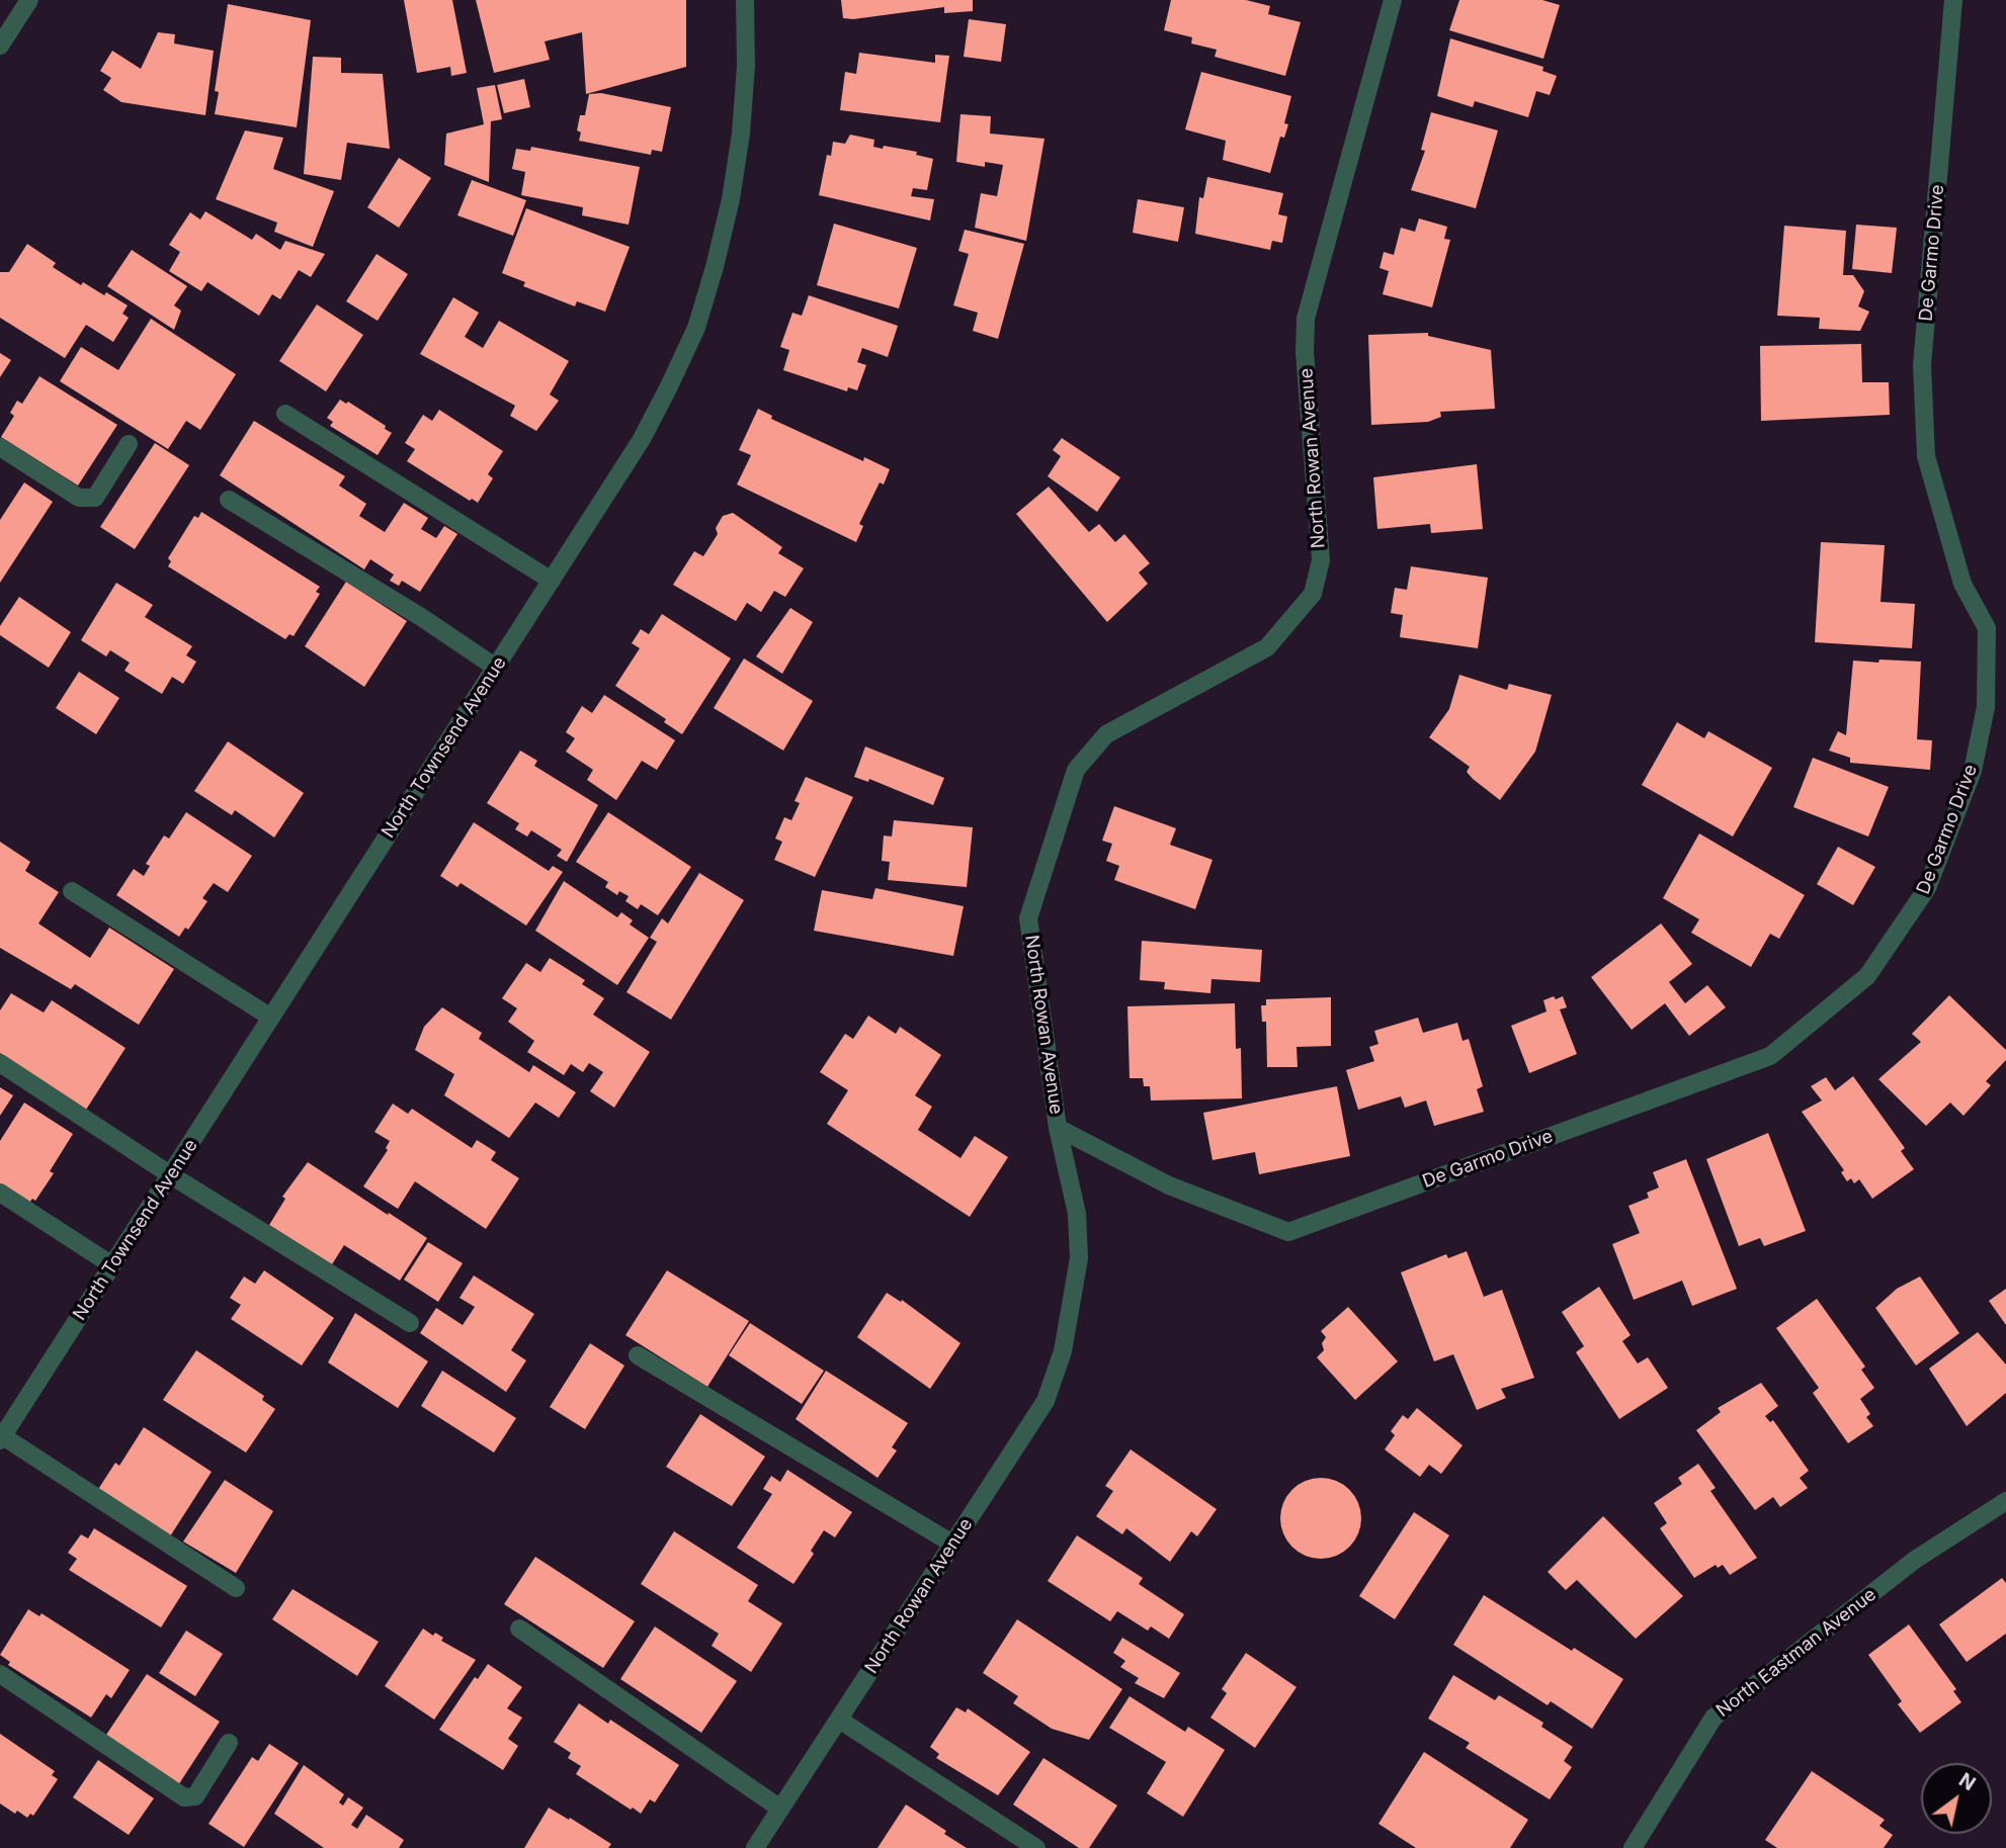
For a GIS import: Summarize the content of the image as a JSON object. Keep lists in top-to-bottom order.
{
  "streets": {
    "street": [
      "De Garmo Drive",
      "North Rowan Avenue",
      "North Townsend Avenue",
      "North Eastman Avenue"
    ]
  },
  "crossings": [
    ["De Garmo Drive", "North Rowan Avenue"]
  ],
  "north": "top right"
}
